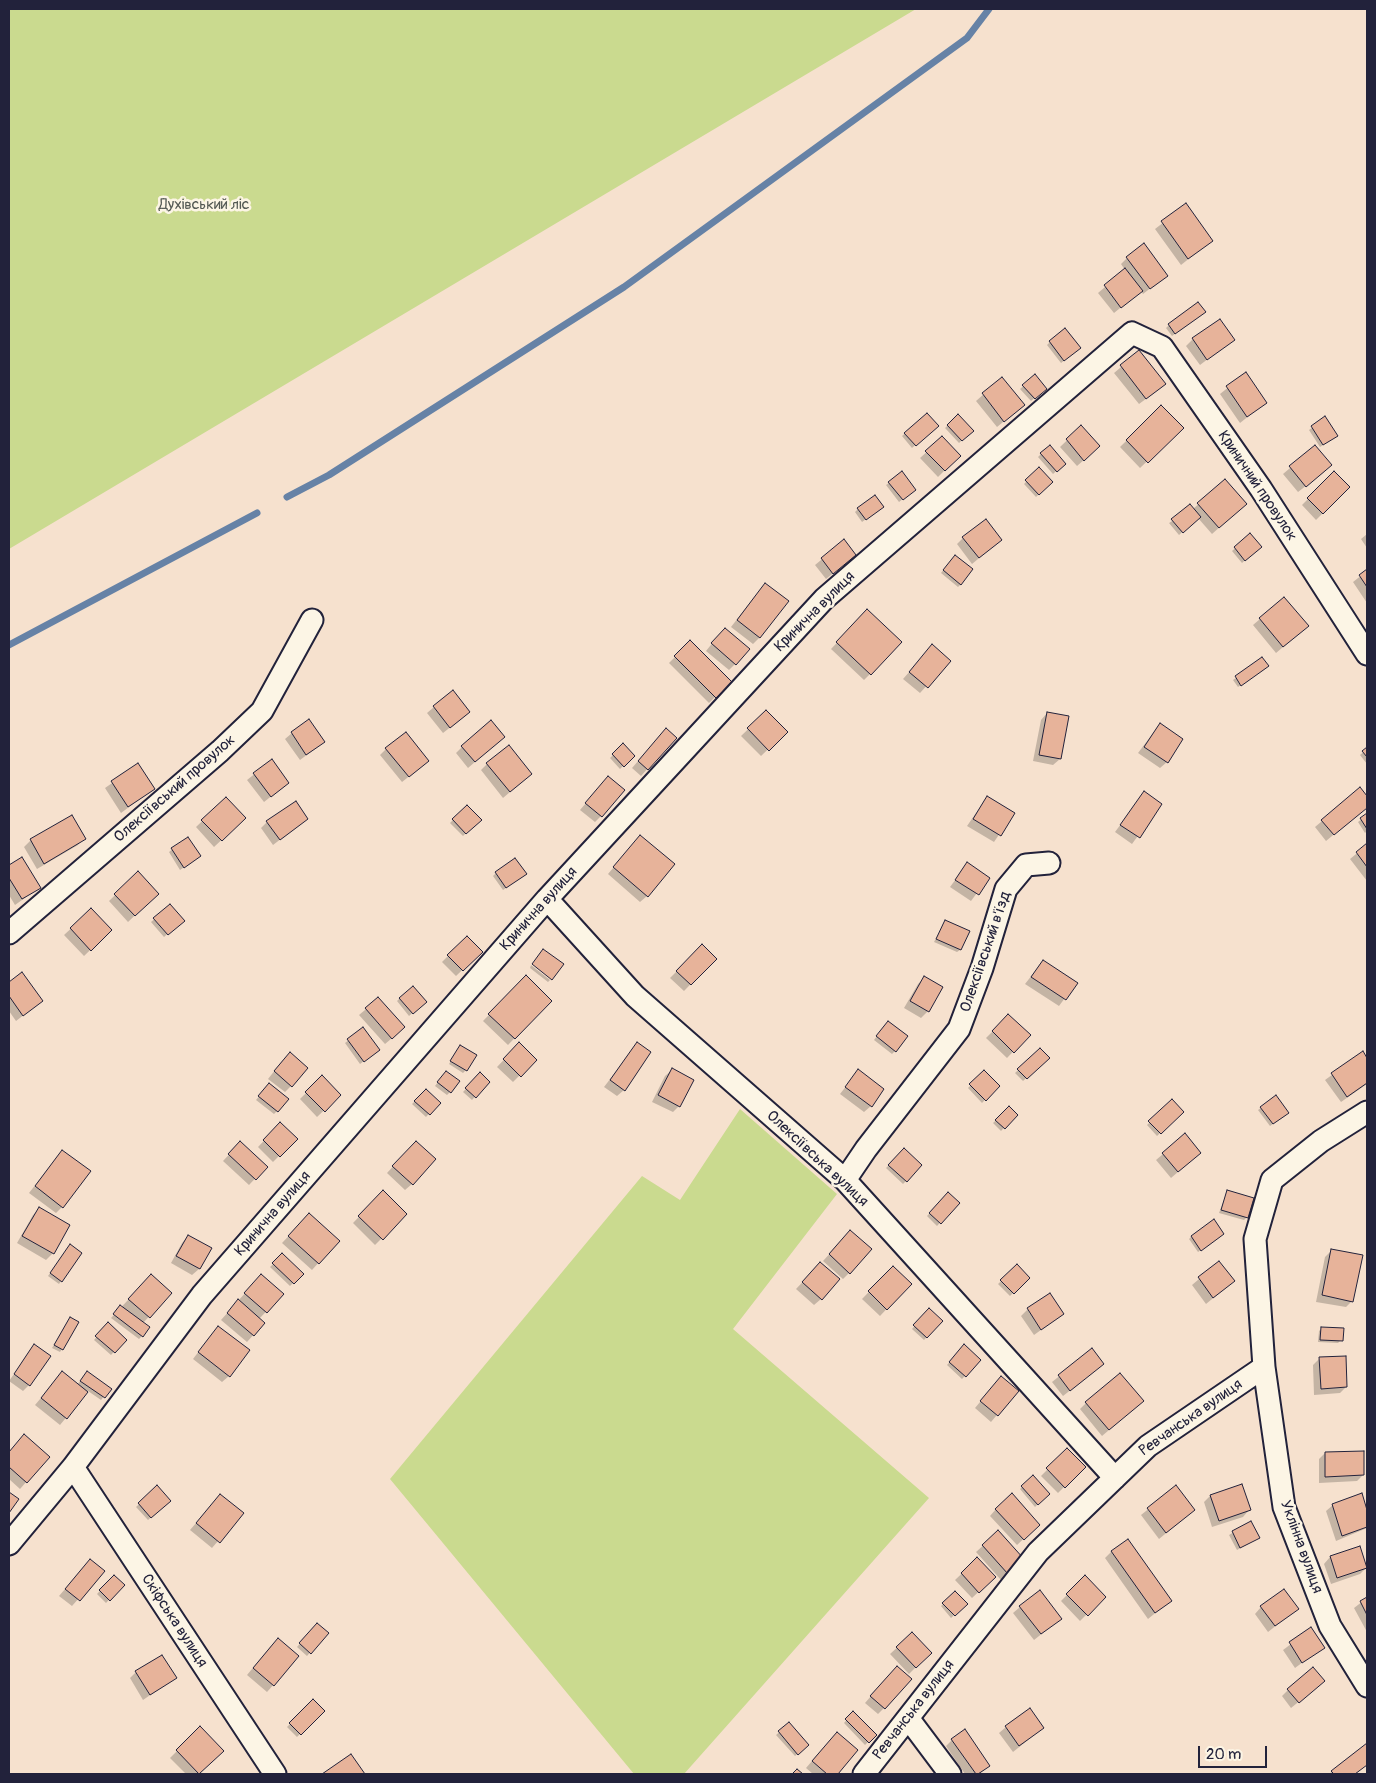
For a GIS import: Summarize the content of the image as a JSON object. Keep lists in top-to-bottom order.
{
  "streets": {
    "street": [
      "Криничний провулок",
      "Кринична вулиця",
      "Олексіївський провулок",
      "Олексіївський в'їзд",
      "Олексіївська вулиця",
      "Ревчанська вулиця",
      "Уклінна вулиця",
      "Скіфська вулиця"
    ]
  },
  "crossings": [
    ["Криничний провулок", "Кринична вулиця"],
    ["Кринична вулиця", "Олексіївська вулиця"],
    ["Кринична вулиця", "Скіфська вулиця"],
    ["Олексіївський в'їзд", "Олексіївська вулиця"],
    ["Олексіївська вулиця", "Ревчанська вулиця"],
    ["Ревчанська вулиця", "Уклінна вулиця"]
  ],
  "parks": ["Духівський ліс"],
  "scale_bar": "20 m"
}
